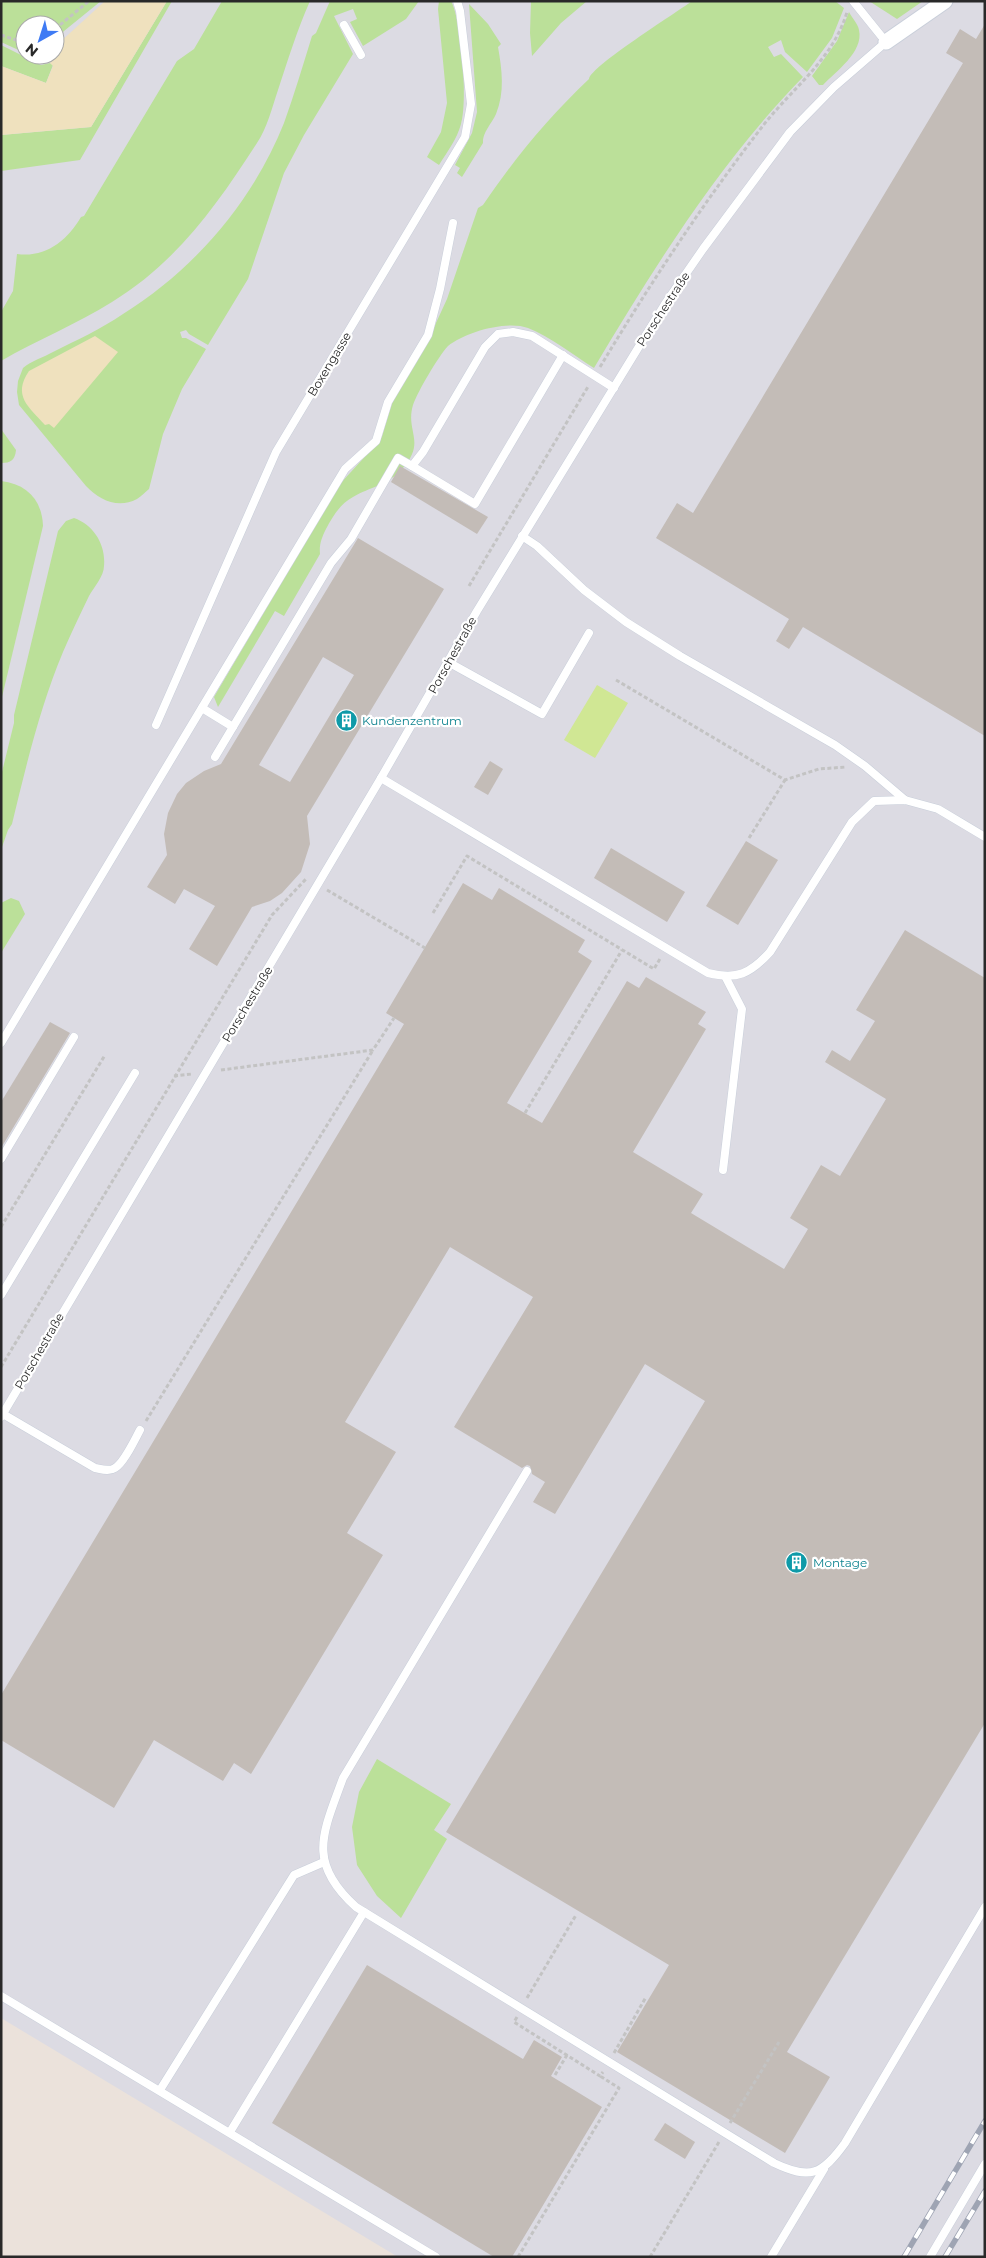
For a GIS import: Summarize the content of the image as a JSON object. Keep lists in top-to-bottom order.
{
  "streets": {
    "street": ["Porschestraße"],
    "lane": ["Boxengasse"]
  },
  "places": {
    "building": ["Kundenzentrum", "Montage"]
  },
  "north": "bottom left"
}
